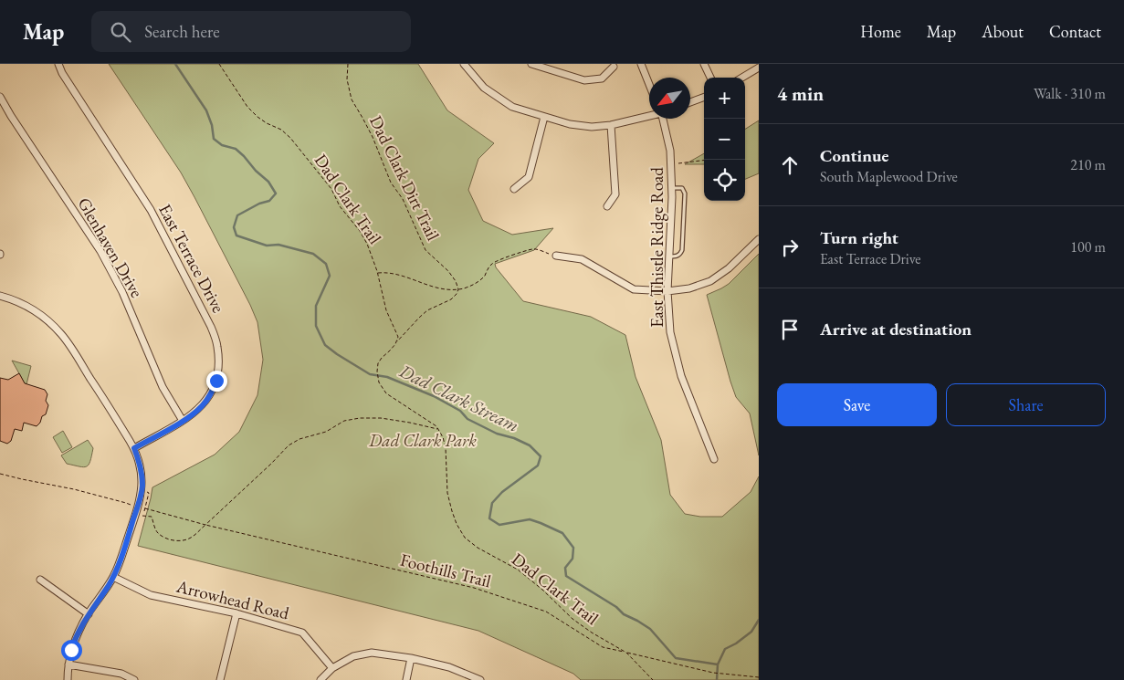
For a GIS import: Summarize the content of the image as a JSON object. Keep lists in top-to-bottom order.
{
  "streets": {
    "street": [
      "Glenhaven Drive",
      "East Thistle Ridge Road",
      "East Terrace Drive",
      "Arrowhead Road"
    ],
    "path": ["Dad Clark Dirt Trail", "Dad Clark Trail", "Foothills Trail"]
  },
  "crossings": [
    ["Dad Clark Trail", "Foothills Trail"],
    ["Glenhaven Drive", "East Terrace Drive"]
  ],
  "water": ["Dad Clark Stream"],
  "parks": ["Dad Clark Park"],
  "north": "bottom left",
  "page": {
    "header": "Map",
    "search": "Search here",
    "nav": [
      "Home",
      "Map",
      "About",
      "Contact"
    ],
    "heading": ["4 min", "Walk · 310 m"],
    "map_buttons": ["+", "−"],
    "list": [
      ["Continue", "South Maplewood Drive", "210 m"],
      ["Turn right", "East Terrace Drive", "100 m"],
      "Arrive at destination"
    ],
    "buttons": ["Save", "Share"]
  }
}
